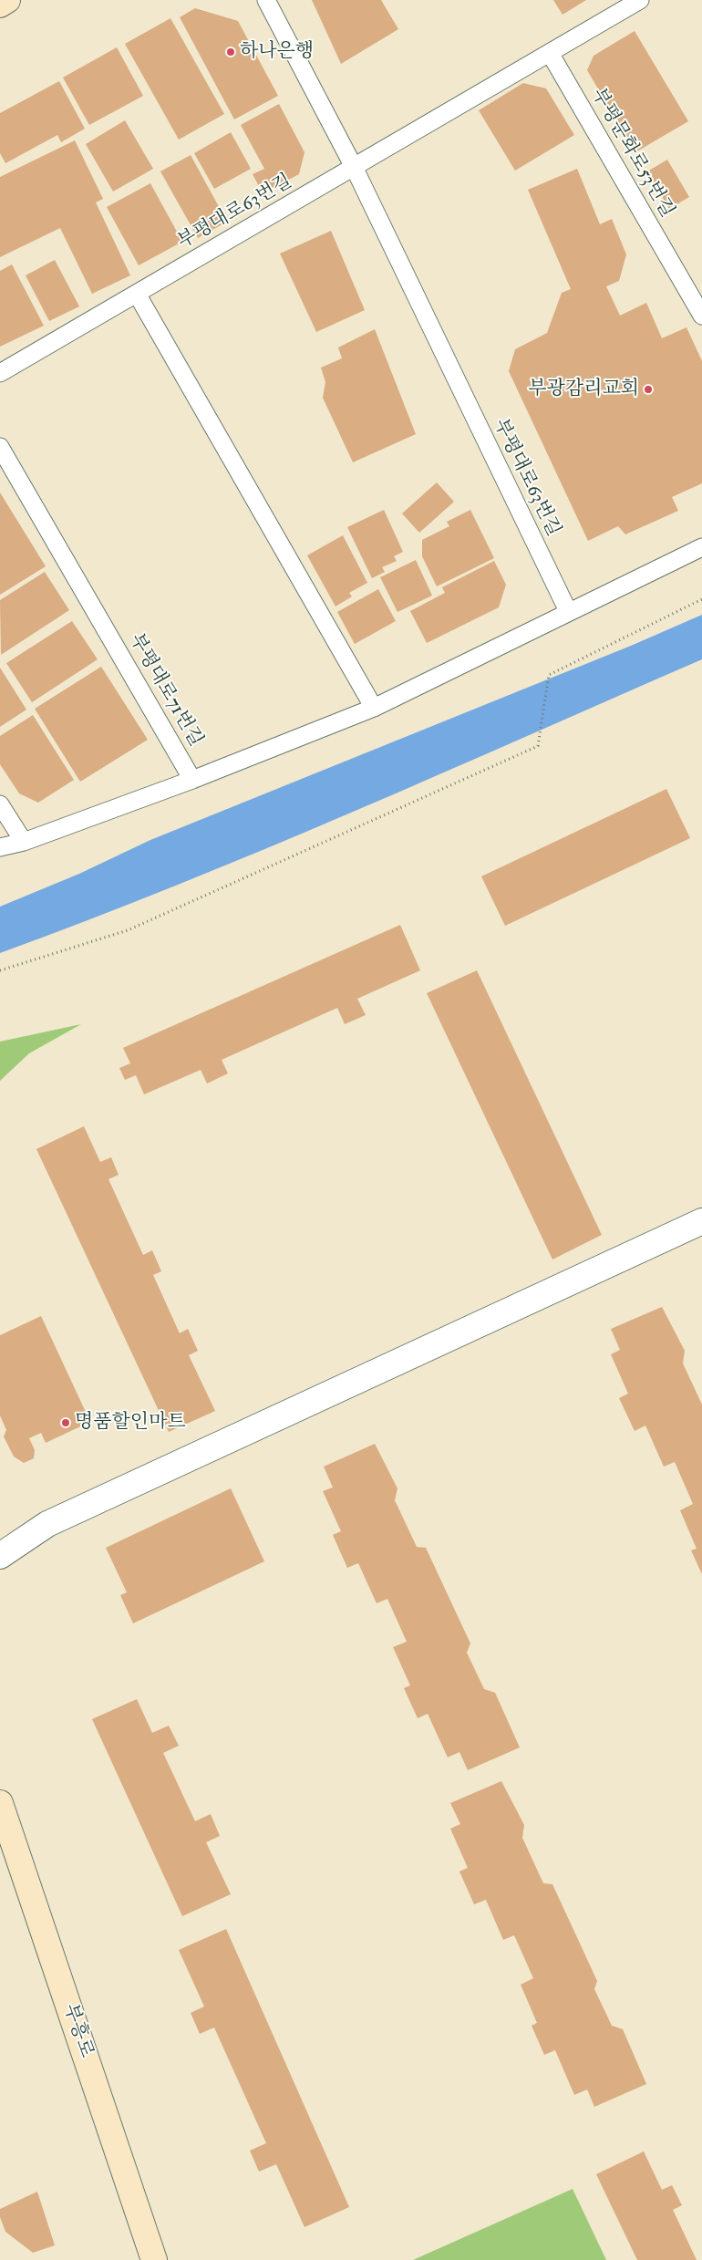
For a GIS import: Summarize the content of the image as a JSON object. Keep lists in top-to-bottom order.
{
  "streets": {
    "main road": ["부흥로"],
    "lane": ["부평문화로53번길", "부평대로63번길", "부평대로71번길"]
  },
  "places": ["하나은행", "부광감리교회", "명품할인마트"]
}
